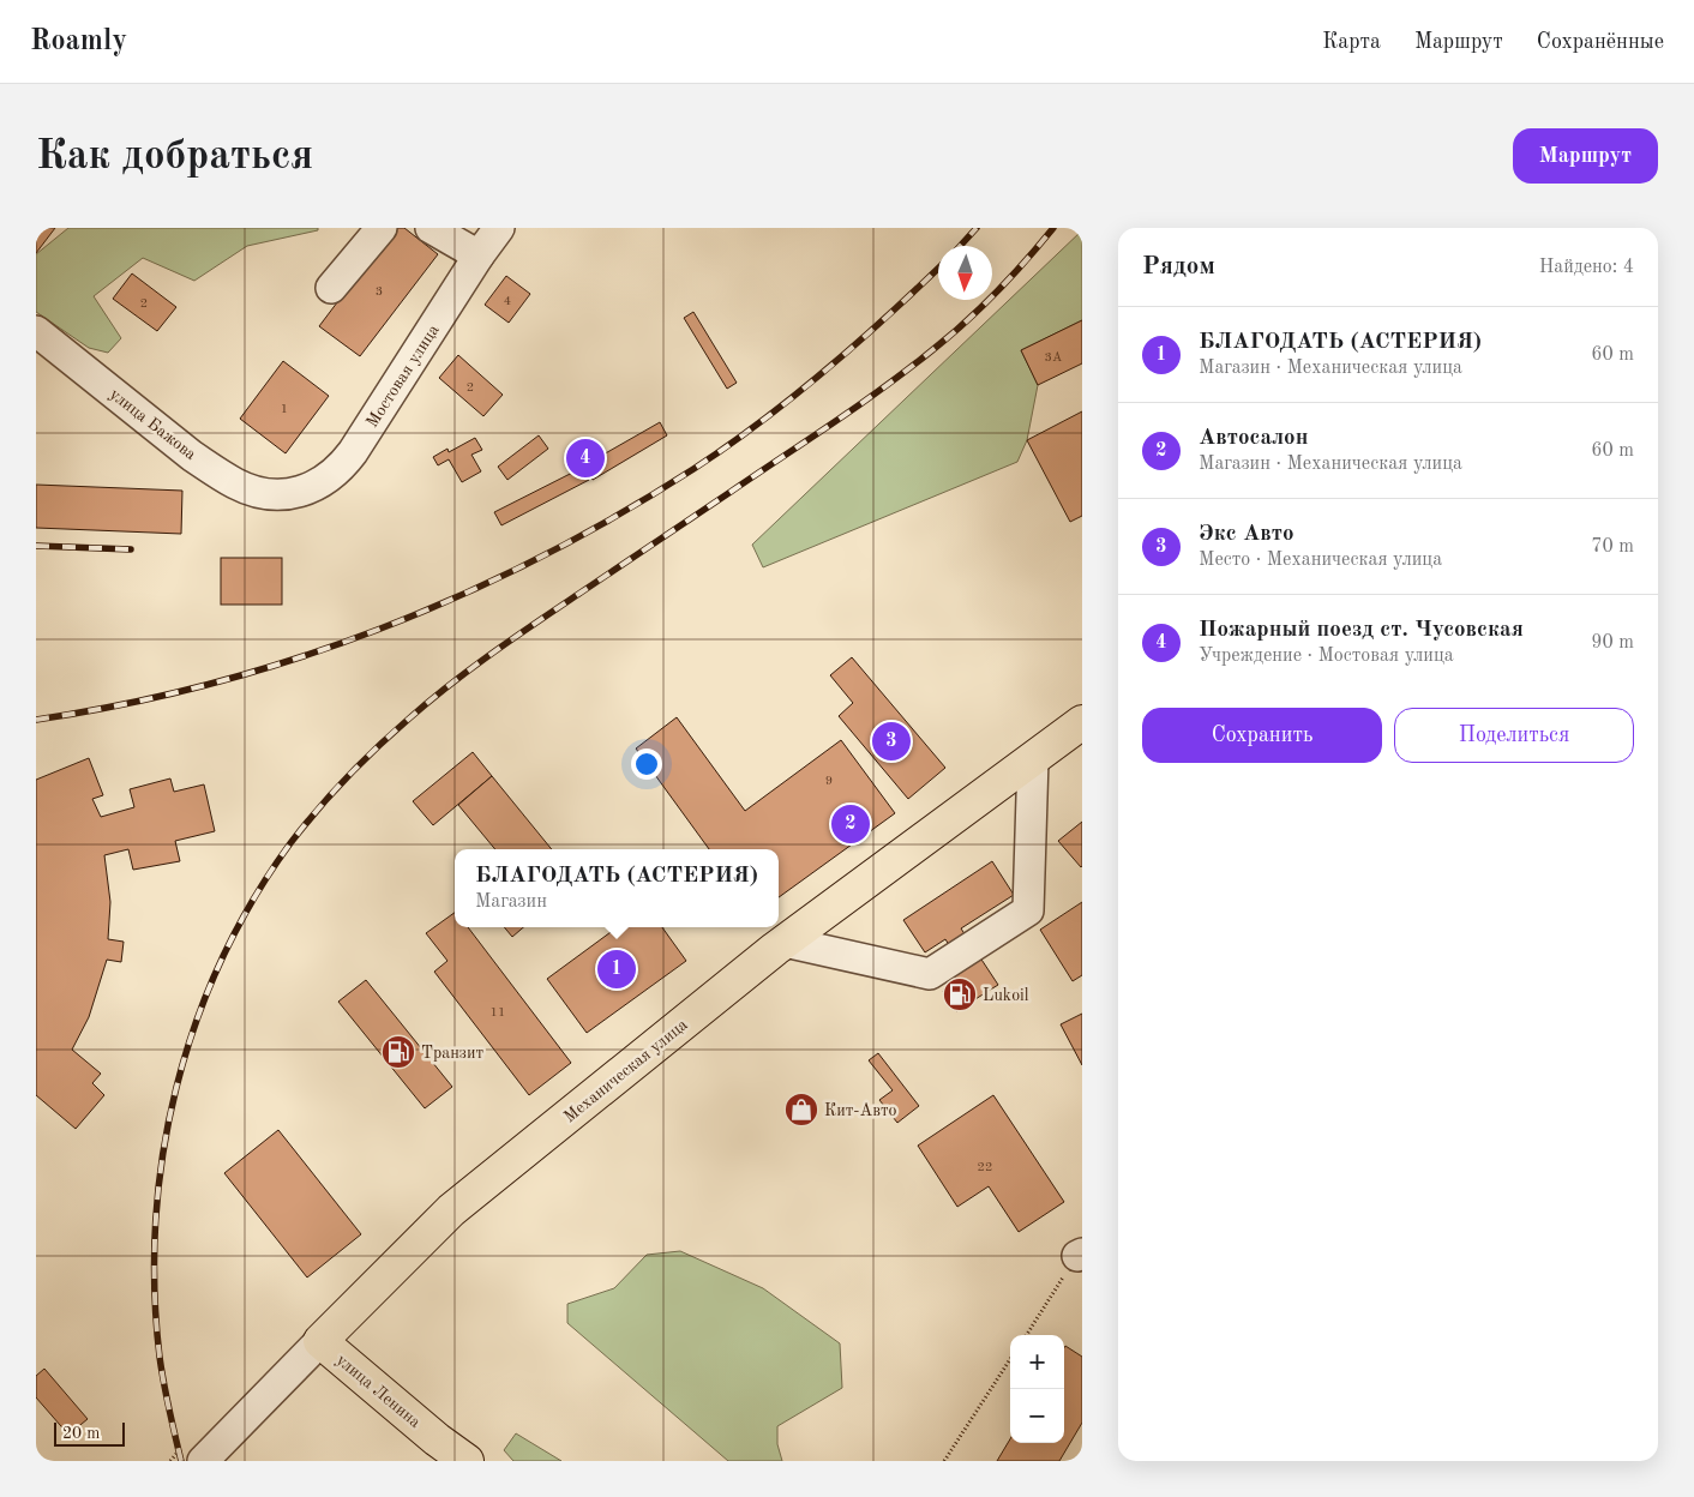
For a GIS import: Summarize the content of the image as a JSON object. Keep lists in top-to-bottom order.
{
  "streets": {
    "main road": ["Механическая улица", "улица Ленина"],
    "street": ["Мостовая улица", "улица Бажова"]
  },
  "crossings": [
    ["Мостовая улица", "улица Бажова"],
    ["Механическая улица", "улица Ленина"]
  ],
  "places": {
    "fuel station": ["Lukoil", "Транзит"],
    "shop": ["Кит-Авто"]
  },
  "house_numbers": [
    "3",
    "4",
    "2",
    "3А",
    "2",
    "1",
    "9",
    "11",
    "22"
  ],
  "scale_bar": "20 m",
  "north": "bottom",
  "page": {
    "header": "Roamly",
    "nav": ["Карта", "Маршрут", "Сохранённые"],
    "buttons": [
      "Маршрут",
      ["Сохранить", "Поделиться"]
    ],
    "title": "Как добраться",
    "heading": ["Рядом", "Найдено: 4"],
    "list": [
      {
        "mark": "1",
        "name": "БЛАГОДАТЬ (АСТЕРИЯ)",
        "note": "Магазин · Механическая улица",
        "value": "60 m"
      },
      {
        "mark": "2",
        "name": "Автосалон",
        "note": "Магазин · Механическая улица",
        "value": "60 m"
      },
      {
        "mark": "3",
        "name": "Экс Авто",
        "note": "Место · Механическая улица",
        "value": "70 m"
      },
      {
        "mark": "4",
        "name": "Пожарный поезд ст. Чусовская",
        "note": "Учреждение · Мостовая улица",
        "value": "90 m"
      }
    ],
    "pins": [
      "4",
      "3",
      "2",
      "1"
    ],
    "popup": ["БЛАГОДАТЬ (АСТЕРИЯ)", "Магазин"],
    "map_buttons": ["+", "−"],
    "scale": "20 m"
  }
}
